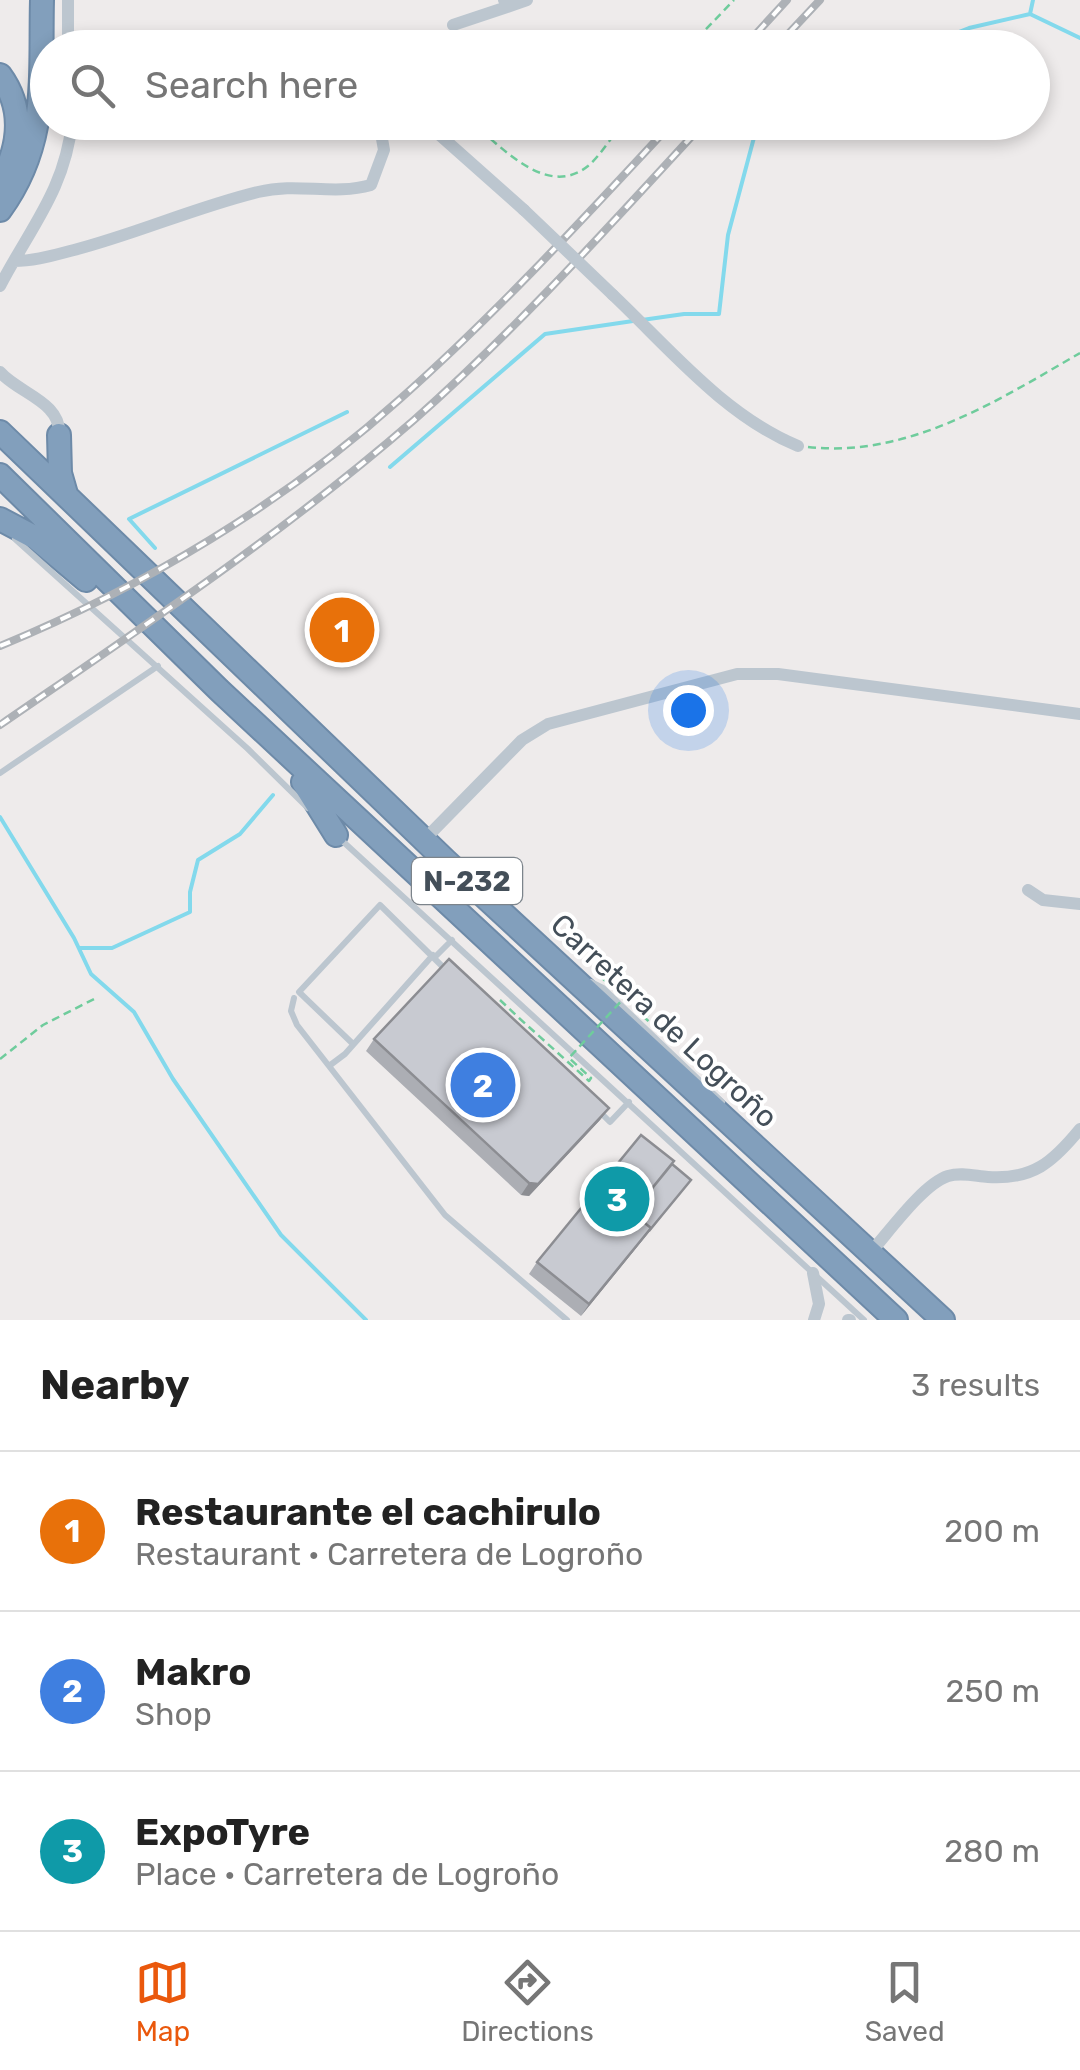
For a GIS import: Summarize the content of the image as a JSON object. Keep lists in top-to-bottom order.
{
  "streets": {
    "highway": ["N-232", "Carretera de Logroño"]
  },
  "page": {
    "search": "Search here",
    "pins": ["1", "2", "3"],
    "heading": ["Nearby", "3 results"],
    "list": [
      {
        "mark": "1",
        "name": "Restaurante el cachirulo",
        "note": "Restaurant · Carretera de Logroño",
        "value": "200 m"
      },
      {
        "mark": "2",
        "name": "Makro",
        "note": "Shop",
        "value": "250 m"
      },
      {
        "mark": "3",
        "name": "ExpoTyre",
        "note": "Place · Carretera de Logroño",
        "value": "280 m"
      }
    ],
    "nav": ["Map", "Directions", "Saved"]
  }
}
